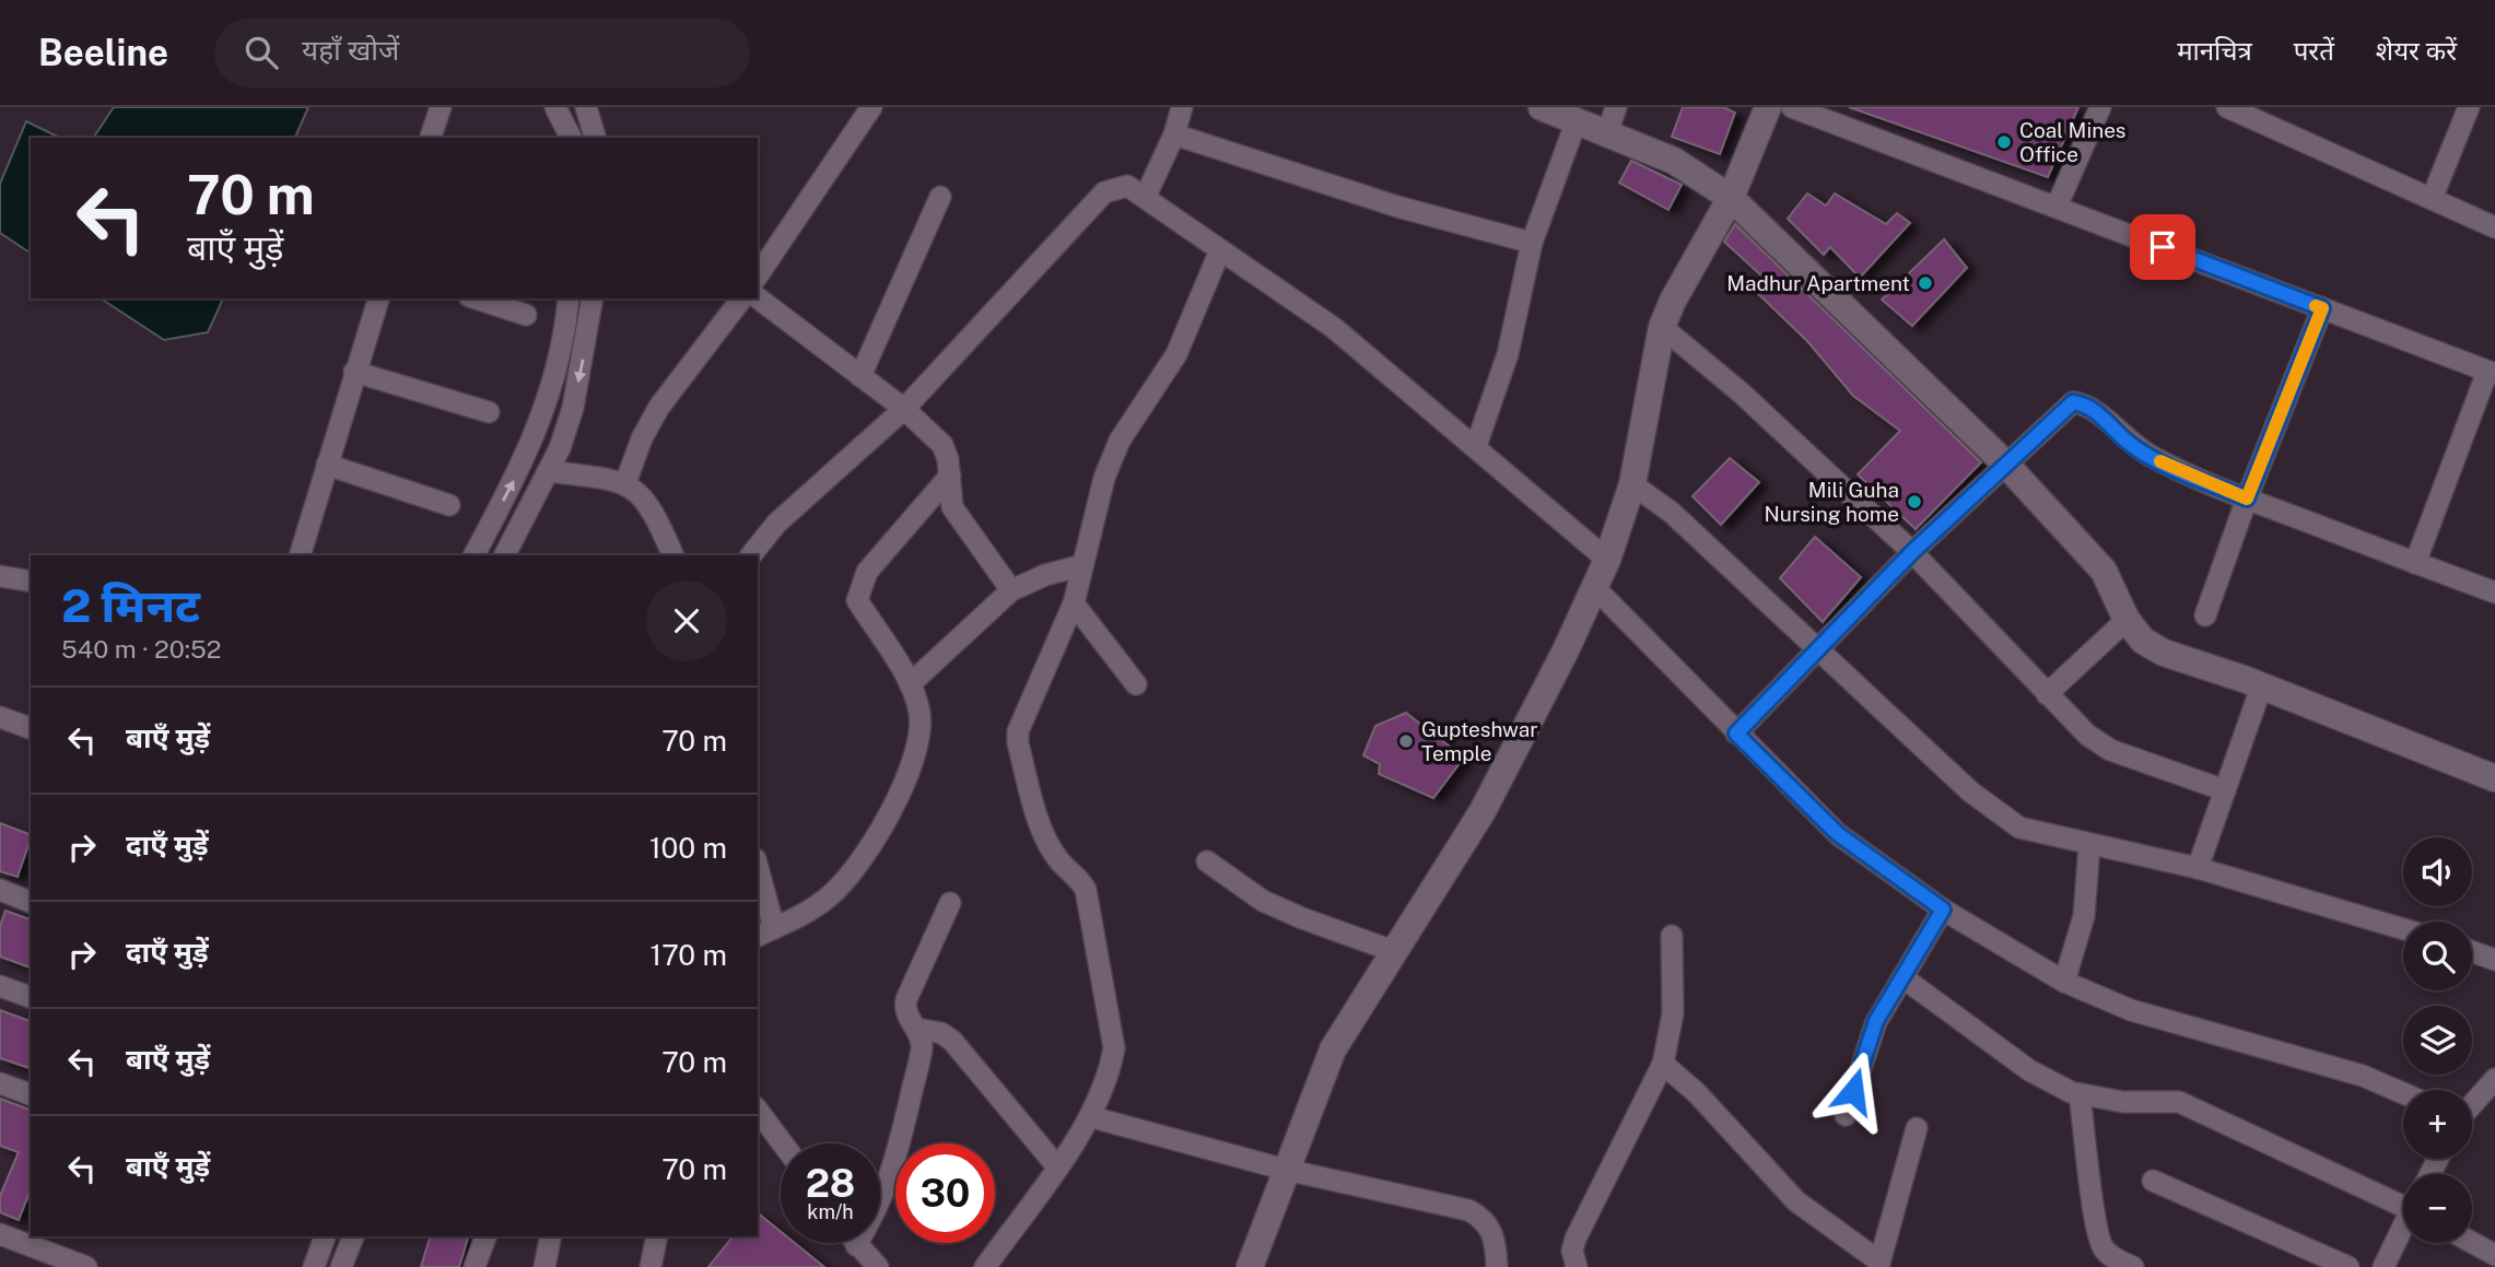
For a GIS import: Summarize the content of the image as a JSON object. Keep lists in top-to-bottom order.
{
  "places": [
    "Coal Mines Office",
    "Madhur Apartment",
    "Mili Guha Nursing home",
    "Gupteshwar Temple"
  ],
  "page": {
    "header": "Beeline",
    "search": "यहाँ खोजें",
    "nav": ["मानचित्र", "परतें", "शेयर करें"],
    "turn": ["70 m", "बाएँ मुड़ें"],
    "heading": ["2 मिनट", "540 m · 20:52"],
    "list": [
      {
        "name": "बाएँ मुड़ें",
        "value": "70 m"
      },
      {
        "name": "दाएँ मुड़ें",
        "value": "100 m"
      },
      {
        "name": "दाएँ मुड़ें",
        "value": "170 m"
      },
      {
        "name": "बाएँ मुड़ें",
        "value": "70 m"
      },
      {
        "name": "बाएँ मुड़ें",
        "value": "70 m"
      }
    ],
    "map_buttons": ["+", "−"],
    "speed": "28 km/h",
    "limit": "30"
  }
}
